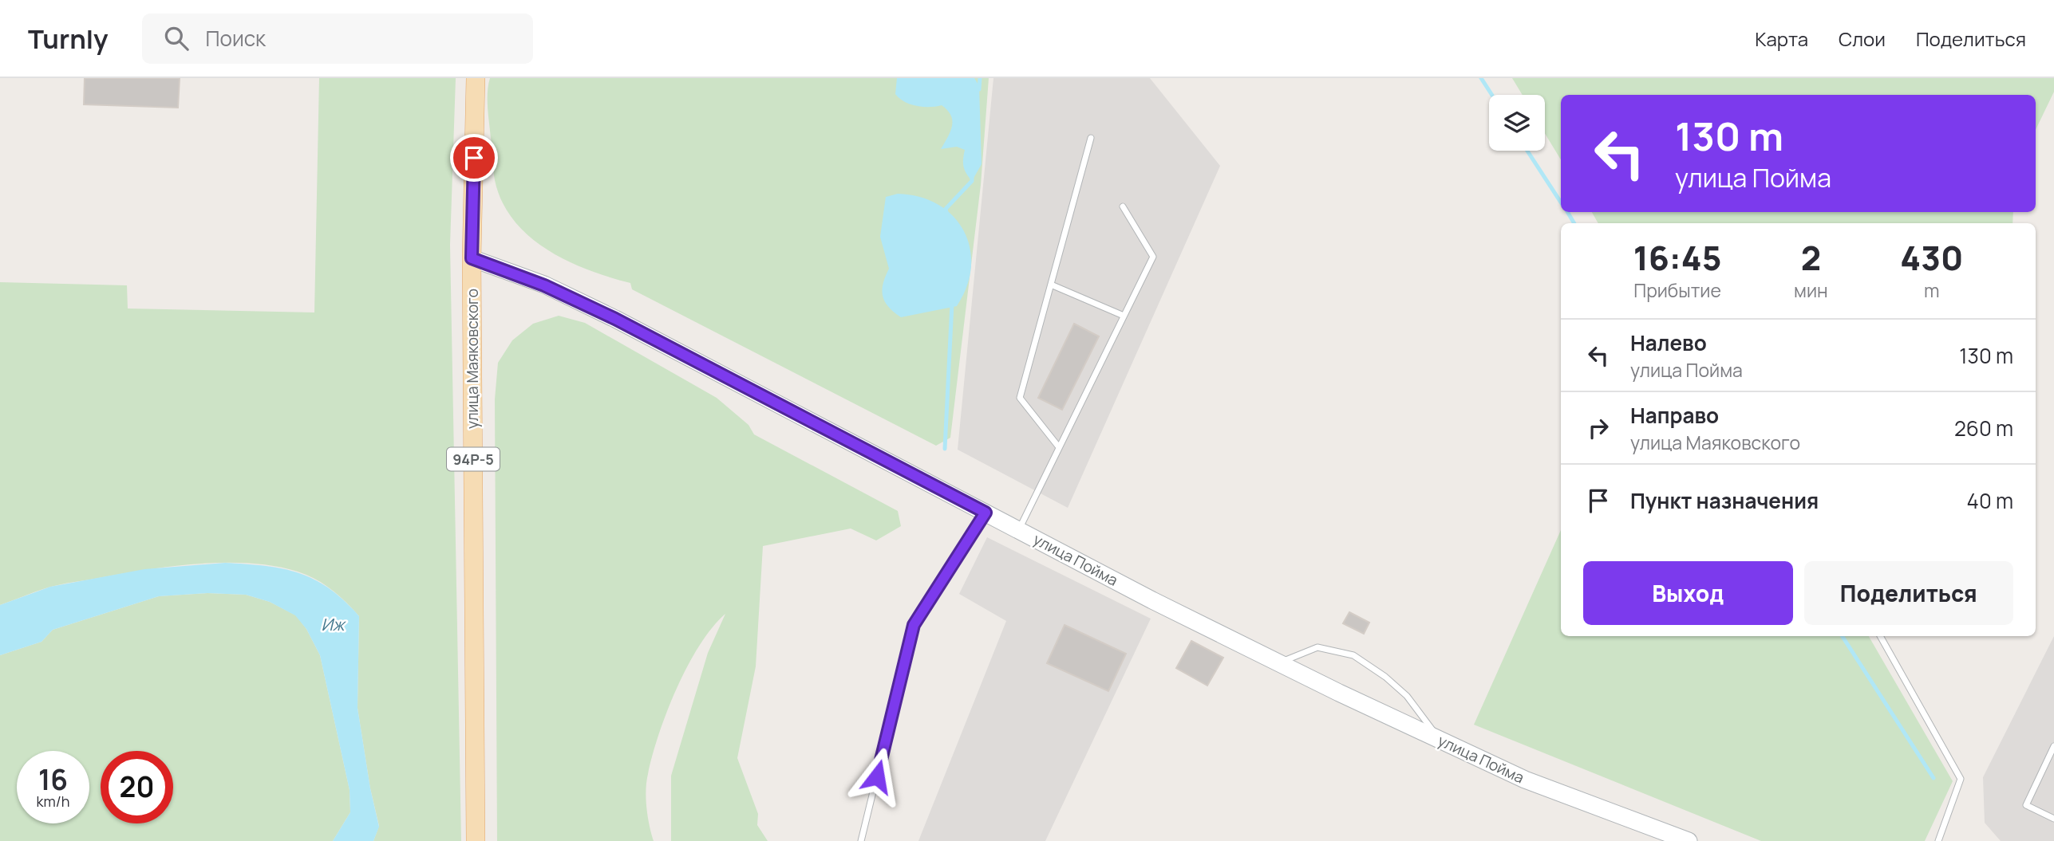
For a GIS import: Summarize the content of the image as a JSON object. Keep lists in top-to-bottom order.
{
  "streets": {
    "main road": ["улица Маяковского", "94Р-5", "улица Пойма"]
  },
  "crossings": [
    ["улица Маяковского", "улица Пойма"]
  ],
  "water": ["Иж"],
  "page": {
    "header": "Turnly",
    "search": "Поиск",
    "nav": ["Карта", "Слои", "Поделиться"],
    "turn": ["130 m", "улица Пойма"],
    "eta": [
      "16:45",
      "Прибытие",
      "2",
      "мин",
      "430",
      "m"
    ],
    "list": [
      {
        "name": "Налево",
        "note": "улица Пойма",
        "value": "130 m"
      },
      {
        "name": "Направо",
        "note": "улица Маяковского",
        "value": "260 m"
      },
      {
        "name": "Пункт назначения",
        "value": "40 m"
      }
    ],
    "buttons": ["Выход", "Поделиться"],
    "speed": "16 km/h",
    "limit": "20"
  }
}
